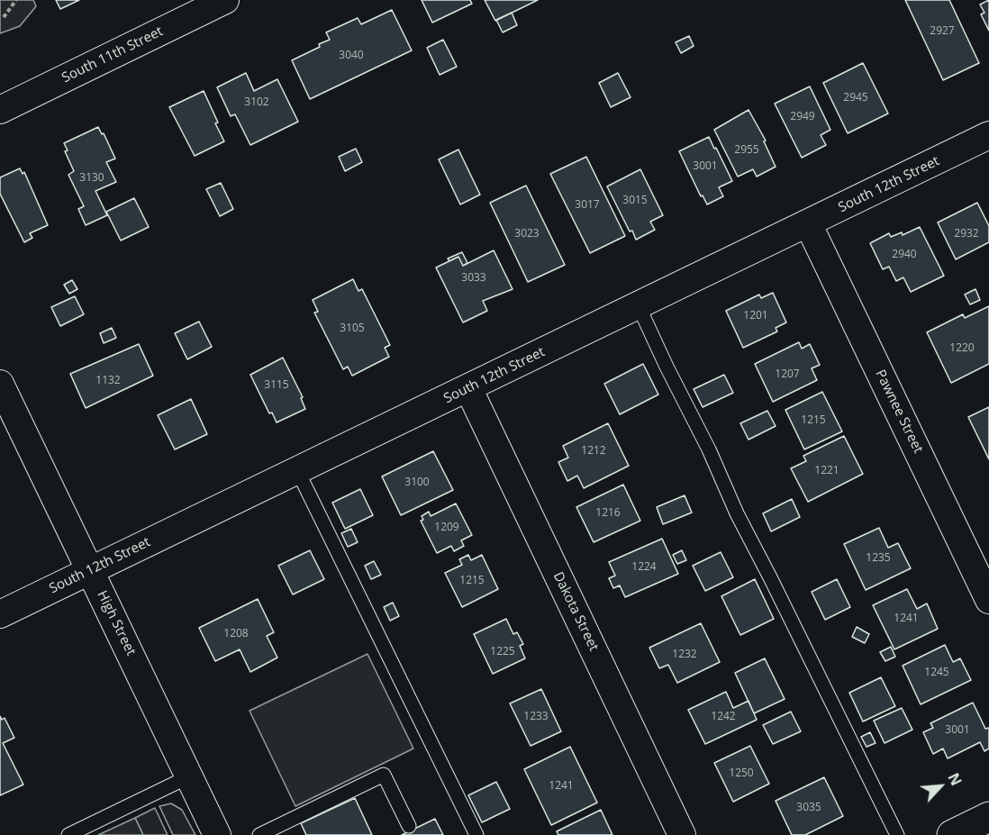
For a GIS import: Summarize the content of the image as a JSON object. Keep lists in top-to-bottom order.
{
  "streets": {
    "street": [
      "South 11th Street",
      "South 12th Street",
      "Pawnee Street",
      "Dakota Street",
      "High Street"
    ]
  },
  "crossings": [
    ["South 12th Street", "Pawnee Street"],
    ["South 12th Street", "Dakota Street"],
    ["South 12th Street", "High Street"]
  ],
  "house_numbers": [
    "2927",
    "3040",
    "2945",
    "3102",
    "2949",
    "2955",
    "3001",
    "3130",
    "3015",
    "3017",
    "3023",
    "2932",
    "2940",
    "3033",
    "1201",
    "3105",
    "1220",
    "1207",
    "1132",
    "3115",
    "1215",
    "1212",
    "1221",
    "3100",
    "1216",
    "1209",
    "1235",
    "1224",
    "1215",
    "1241",
    "1208",
    "1225",
    "1232",
    "1245",
    "1233",
    "1242",
    "3001",
    "1250",
    "1241",
    "3035"
  ],
  "north": "top right"
}
